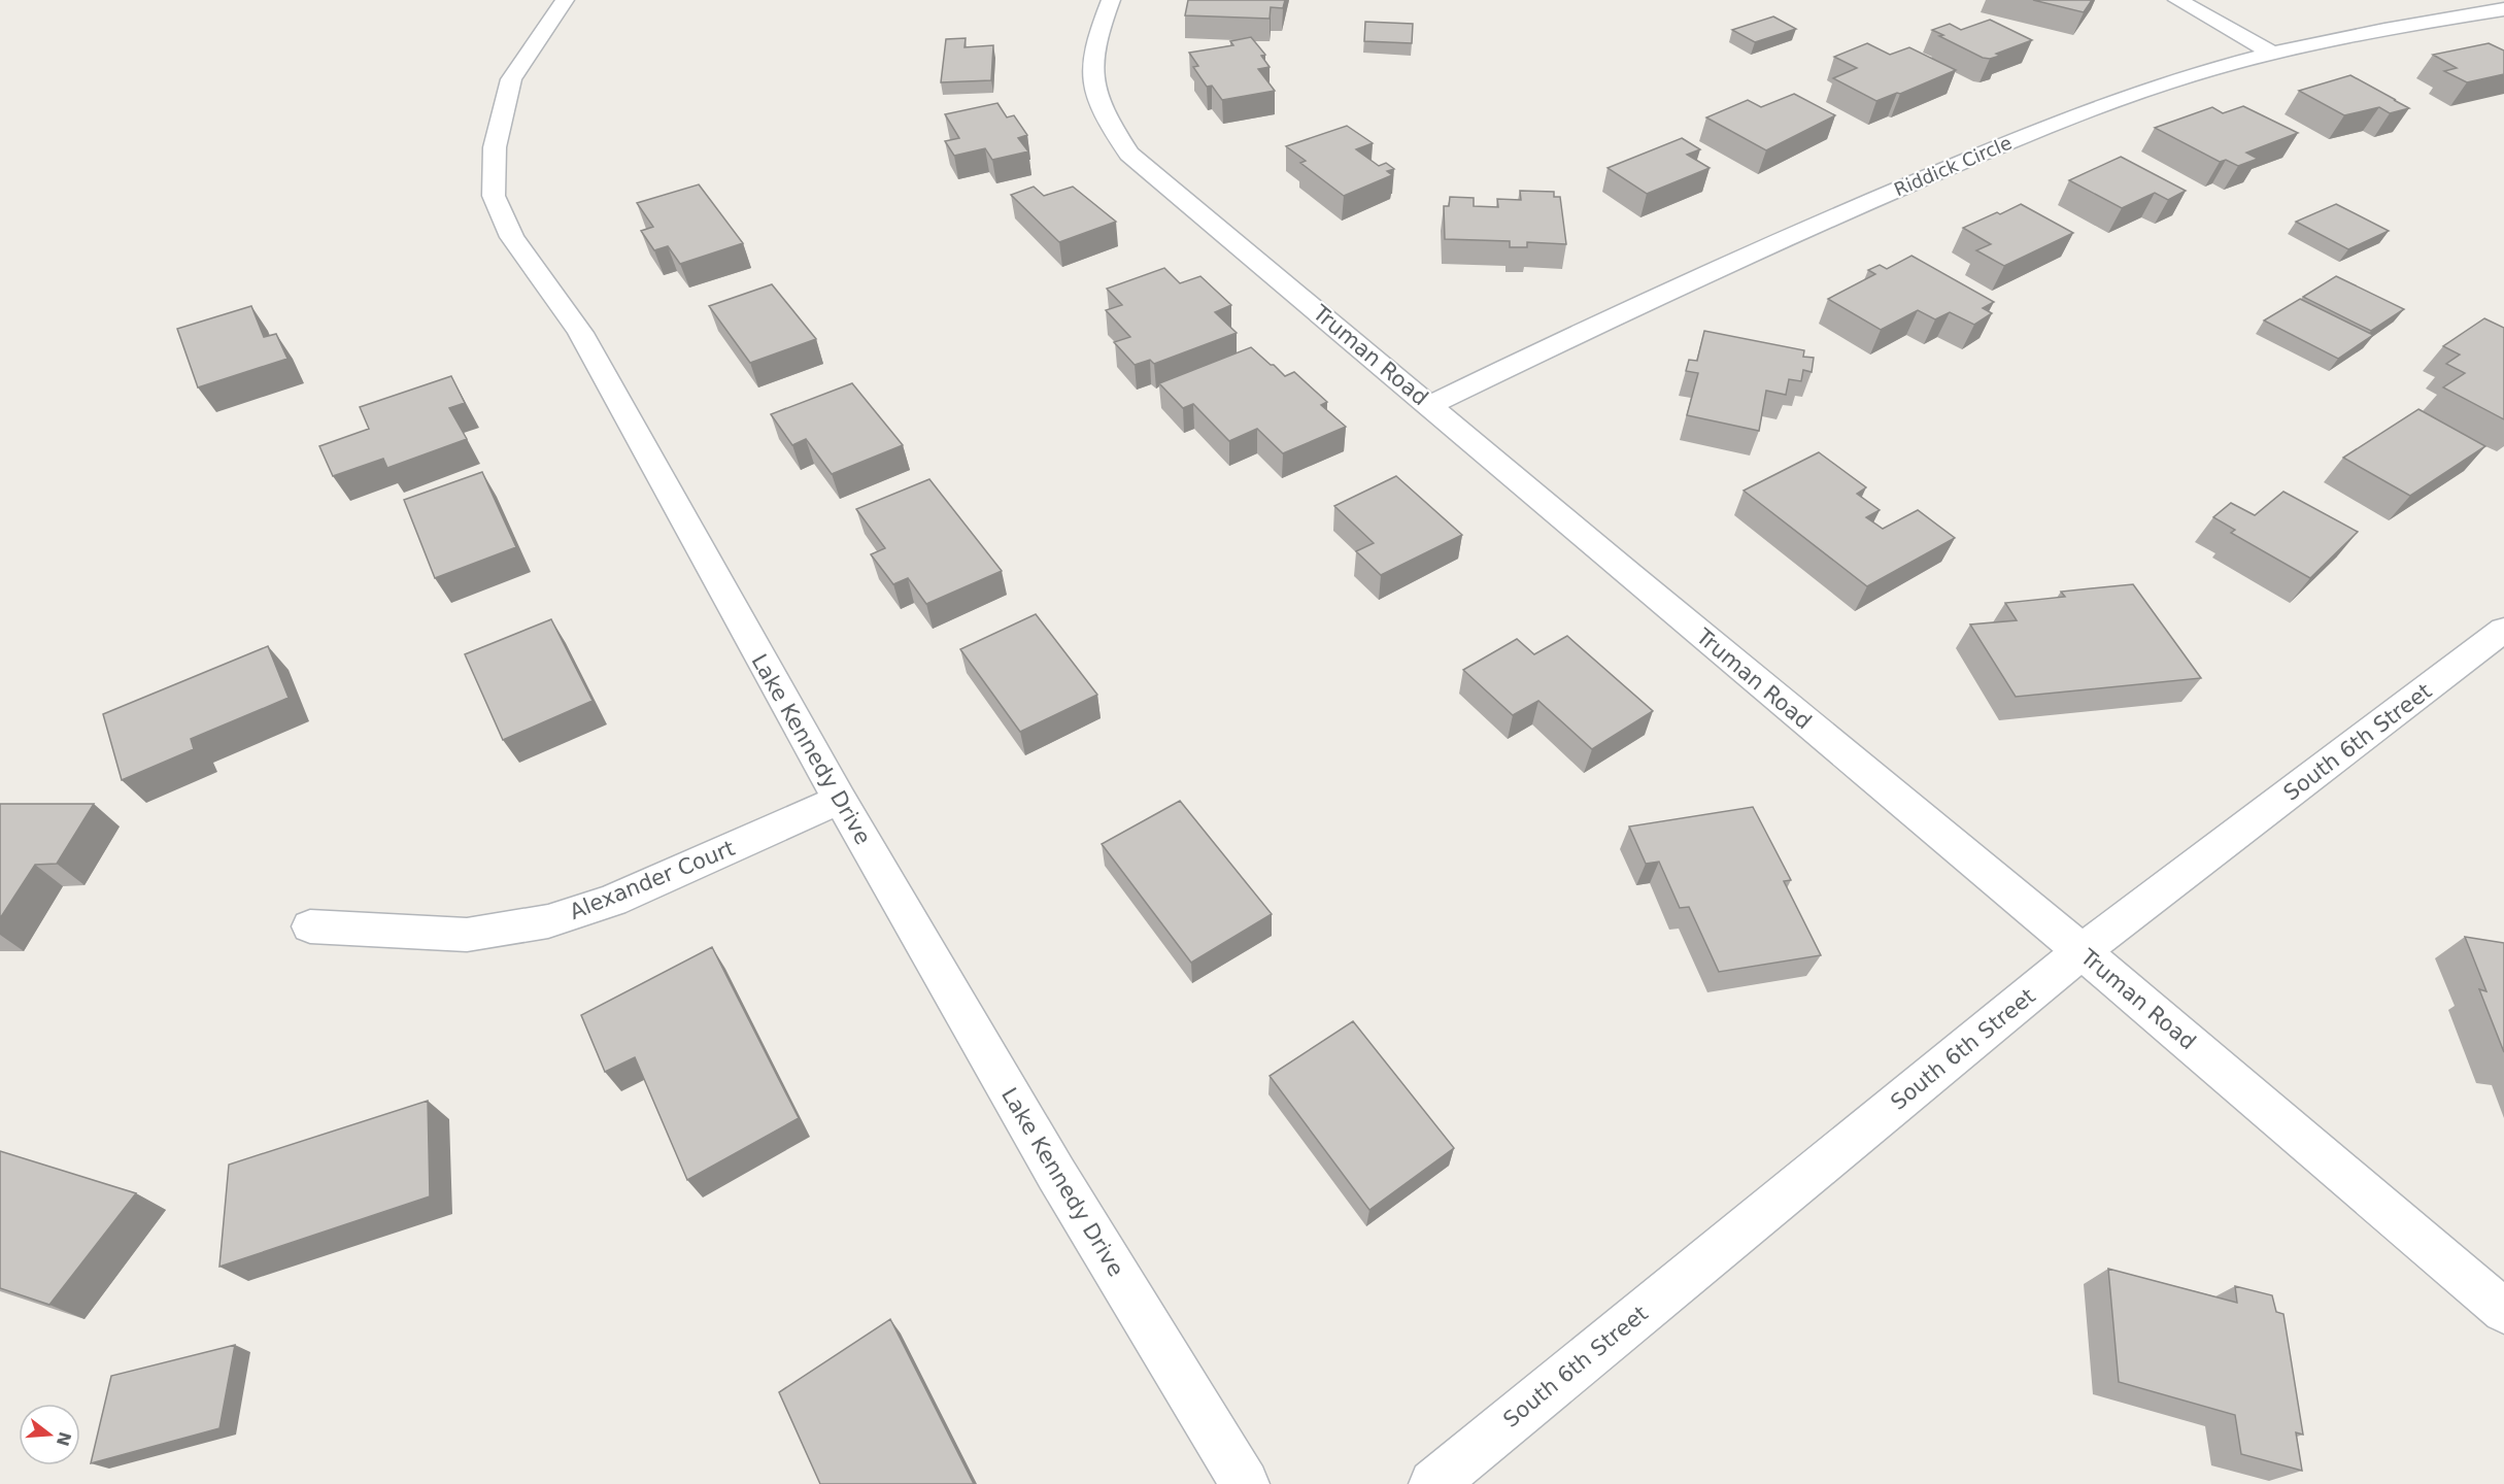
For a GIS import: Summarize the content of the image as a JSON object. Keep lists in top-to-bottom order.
{
  "streets": {
    "street": [
      "Riddick Circle",
      "Truman Road",
      "South 6th Street",
      "Lake Kennedy Drive",
      "Alexander Court"
    ]
  },
  "crossings": [
    ["Riddick Circle", "Truman Road"],
    ["Truman Road", "South 6th Street"],
    ["Lake Kennedy Drive", "Alexander Court"]
  ],
  "north": "right"
}
